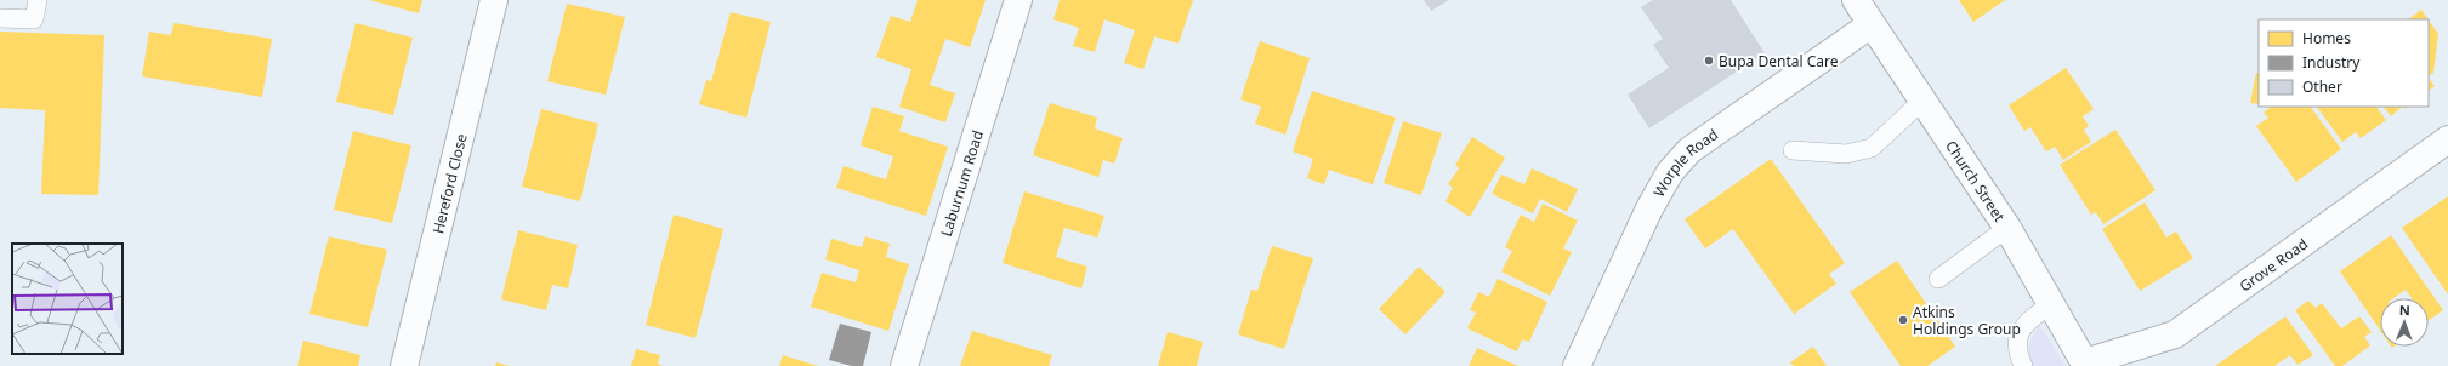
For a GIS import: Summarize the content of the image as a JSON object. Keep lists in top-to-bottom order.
{
  "streets": {
    "street": [
      "Worple Road",
      "Church Street",
      "Hereford Close",
      "Laburnum Road",
      "Grove Road"
    ]
  },
  "crossings": [
    ["Worple Road", "Church Street"],
    ["Church Street", "Grove Road"]
  ],
  "places": ["Bupa Dental Care", "Atkins Holdings Group"],
  "legend": ["Homes", "Industry", "Other"],
  "north": "top"
}
